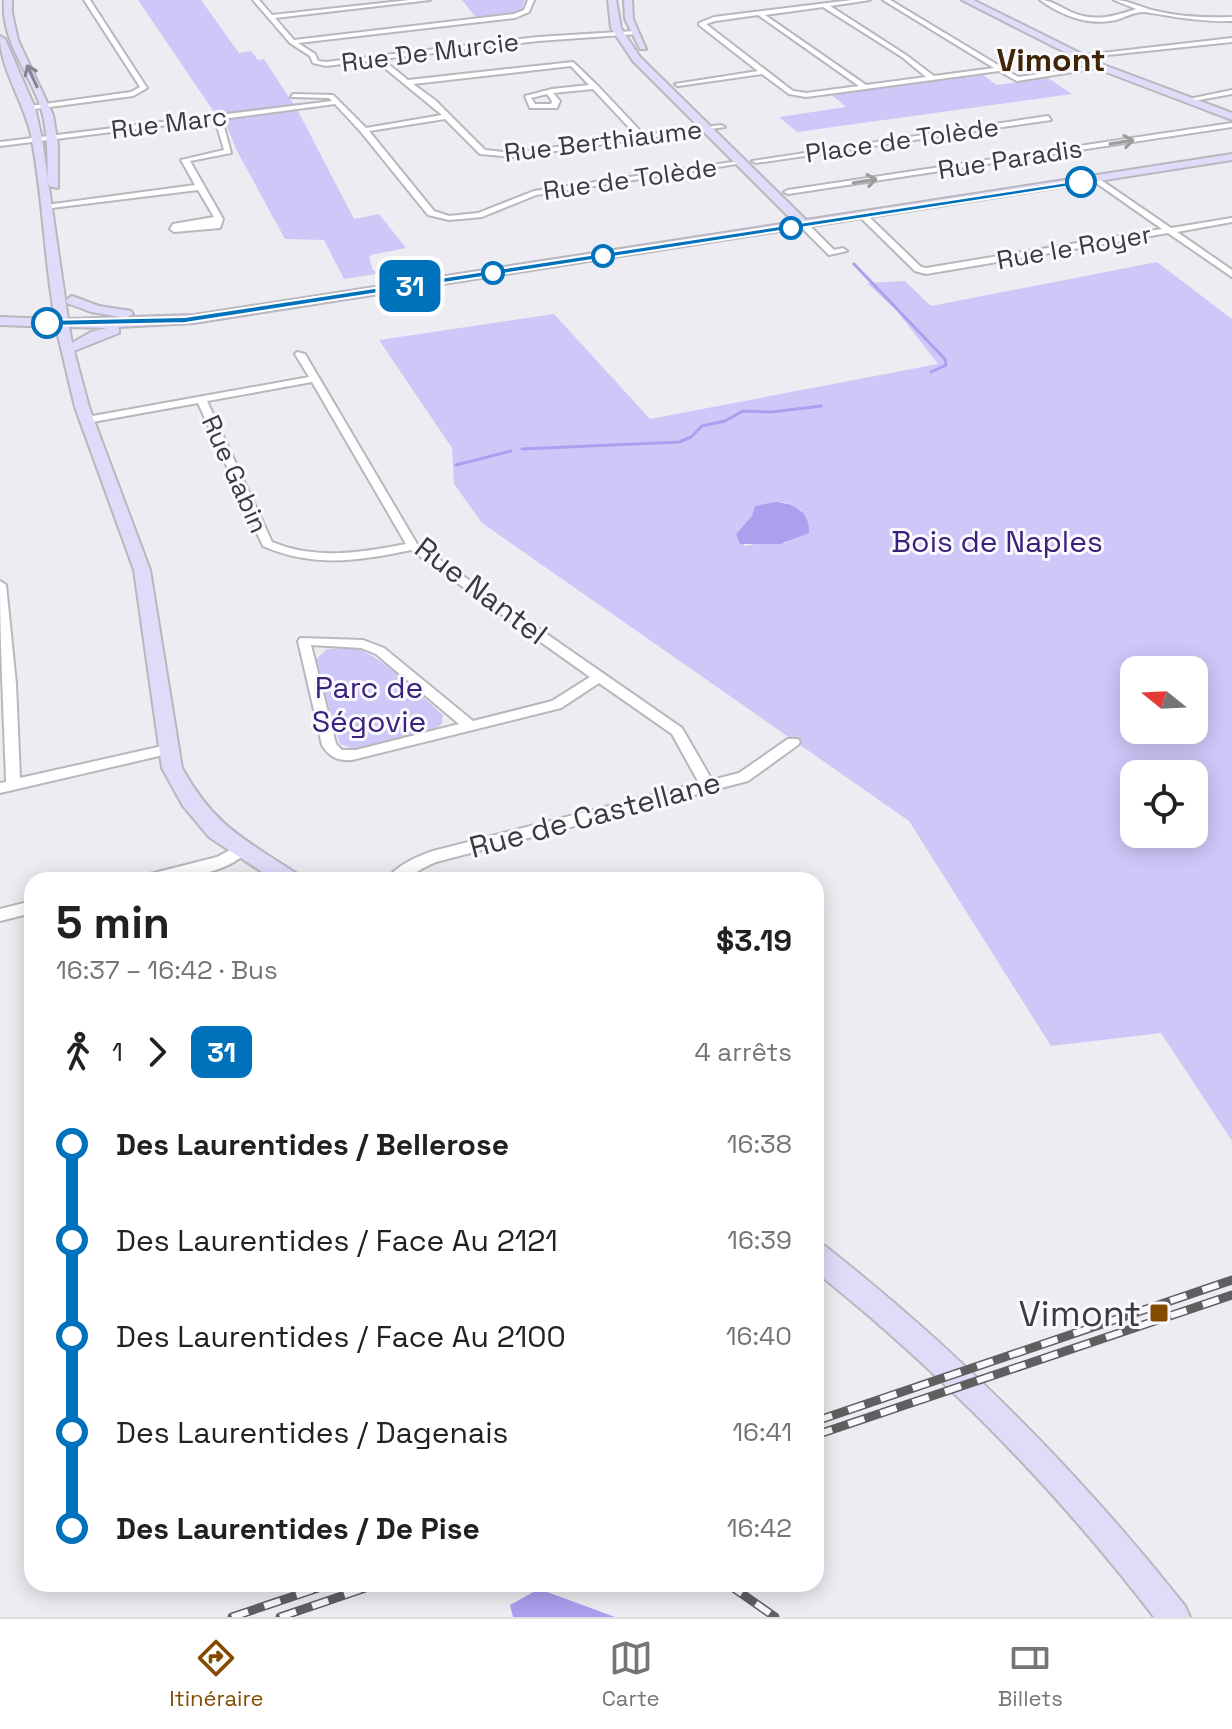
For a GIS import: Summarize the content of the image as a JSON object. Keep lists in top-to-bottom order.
{
  "streets": {
    "street": [
      "Rue De Murcie",
      "Rue Marc",
      "Place de Tolède",
      "Rue Berthiaume",
      "Rue Paradis",
      "Rue de Tolède",
      "Rue le Royer",
      "Rue Gabin",
      "Rue Nantel",
      "Rue de Castellane"
    ]
  },
  "crossings": [
    ["Rue De Murcie", "Rue Berthiaume"],
    ["Rue Marc", "Rue de Tolède"],
    ["Rue Gabin", "Rue Nantel"],
    ["Rue Nantel", "Rue de Castellane"]
  ],
  "districts": ["Vimont"],
  "parks": ["Bois de Naples", "Parc de Ségovie"],
  "places": {
    "transit": ["Vimont"]
  },
  "lines": ["bus line 31"],
  "north": "left",
  "page": {
    "on_map": "31",
    "heading": ["5 min", "16:37 – 16:42 · Bus", "$3.19"],
    "legs": ["1", "31", "4 arrêts"],
    "list": [
      {
        "name": "Des Laurentides / Bellerose",
        "value": "16:38"
      },
      {
        "name": "Des Laurentides / Face Au 2121",
        "value": "16:39"
      },
      {
        "name": "Des Laurentides / Face Au 2100",
        "value": "16:40"
      },
      {
        "name": "Des Laurentides / Dagenais",
        "value": "16:41"
      },
      {
        "name": "Des Laurentides / De Pise",
        "value": "16:42"
      }
    ],
    "tabs": ["Itinéraire", "Carte", "Billets"]
  }
}
